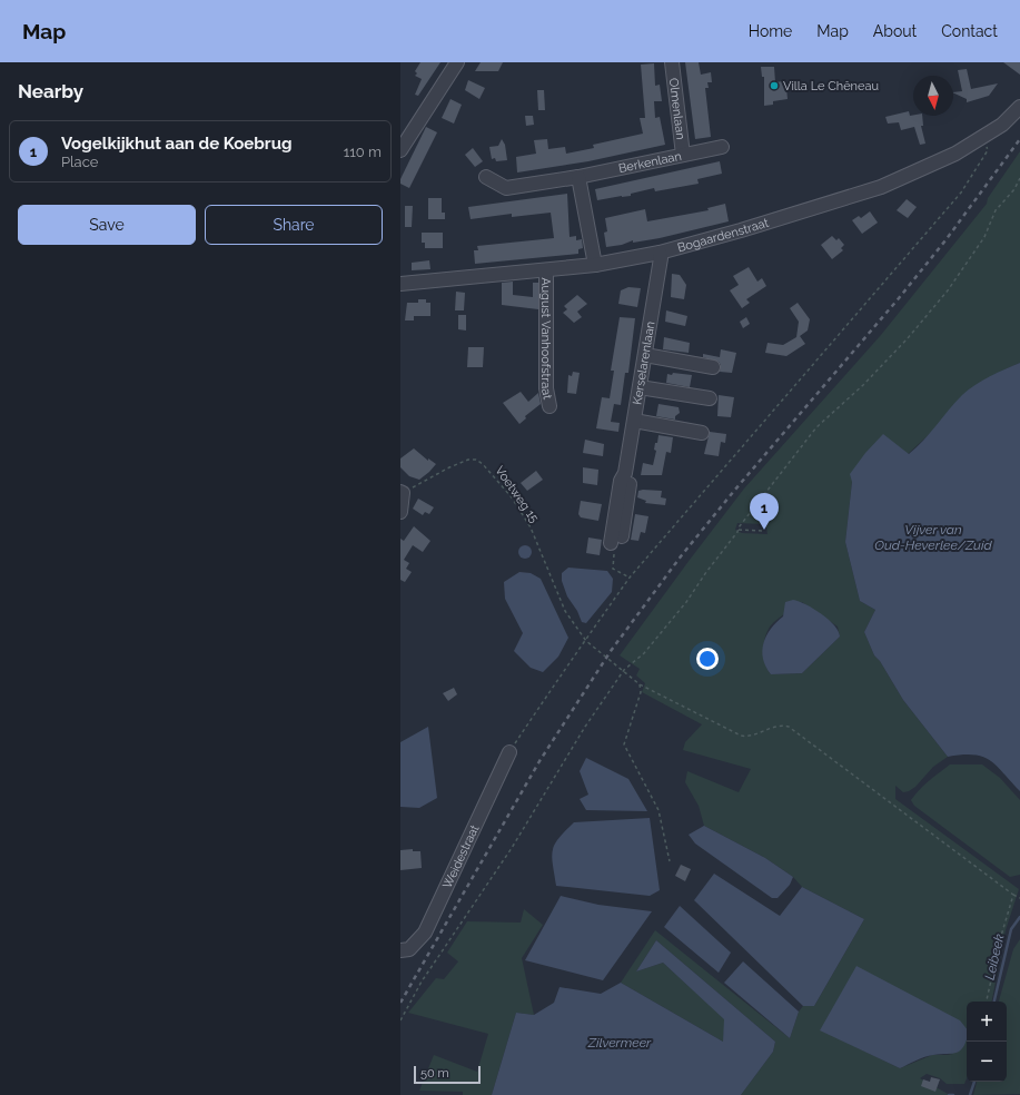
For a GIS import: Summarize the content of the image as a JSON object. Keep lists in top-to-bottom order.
{
  "streets": {
    "street": [
      "Olmenlaan",
      "Berkenlaan",
      "Bogaardenstraat",
      "August Vanhoofstraat",
      "Kerselarenlaan",
      "Weidestraat"
    ],
    "path": ["Voetweg 15"]
  },
  "crossings": [
    ["Olmenlaan", "Berkenlaan"],
    ["Bogaardenstraat", "August Vanhoofstraat"],
    ["Bogaardenstraat", "Kerselarenlaan"]
  ],
  "water": ["Vijver van Oud-Heverlee/Zuid", "Leibeek", "Zilvermeer"],
  "places": ["Villa Le Chêneau"],
  "scale_bar": "50 m",
  "north": "bottom",
  "page": {
    "header": "Map",
    "nav": [
      "Home",
      "Map",
      "About",
      "Contact"
    ],
    "heading": "Nearby",
    "list": [
      {
        "mark": "1",
        "name": "Vogelkijkhut aan de Koebrug",
        "note": "Place",
        "value": "110 m"
      }
    ],
    "buttons": ["Save", "Share"],
    "pins": "1",
    "map_buttons": ["+", "−"],
    "scale": "50 m"
  }
}
